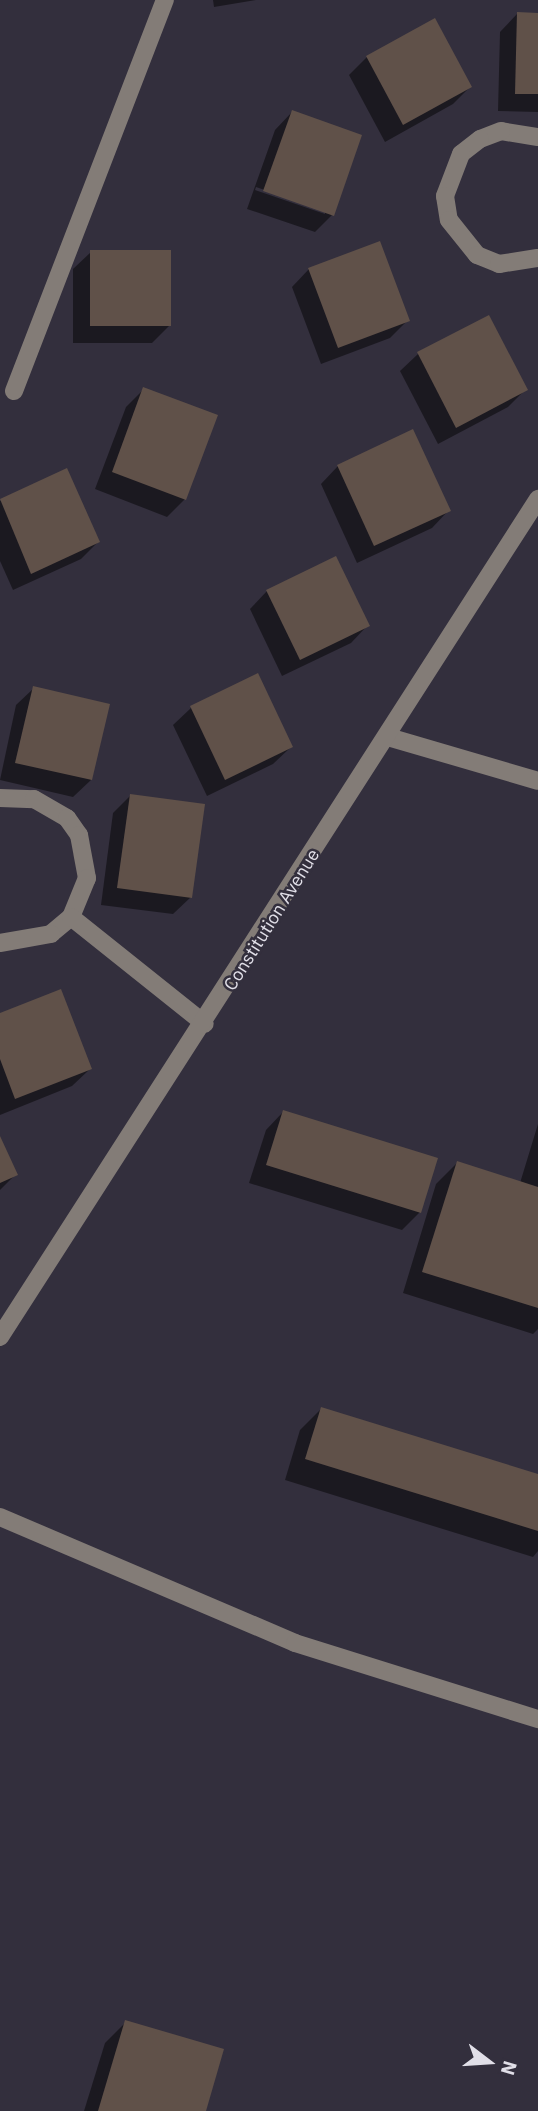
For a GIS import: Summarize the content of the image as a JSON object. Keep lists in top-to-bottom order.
{
  "streets": {
    "street": ["Constitution Avenue"]
  },
  "north": "right"
}
